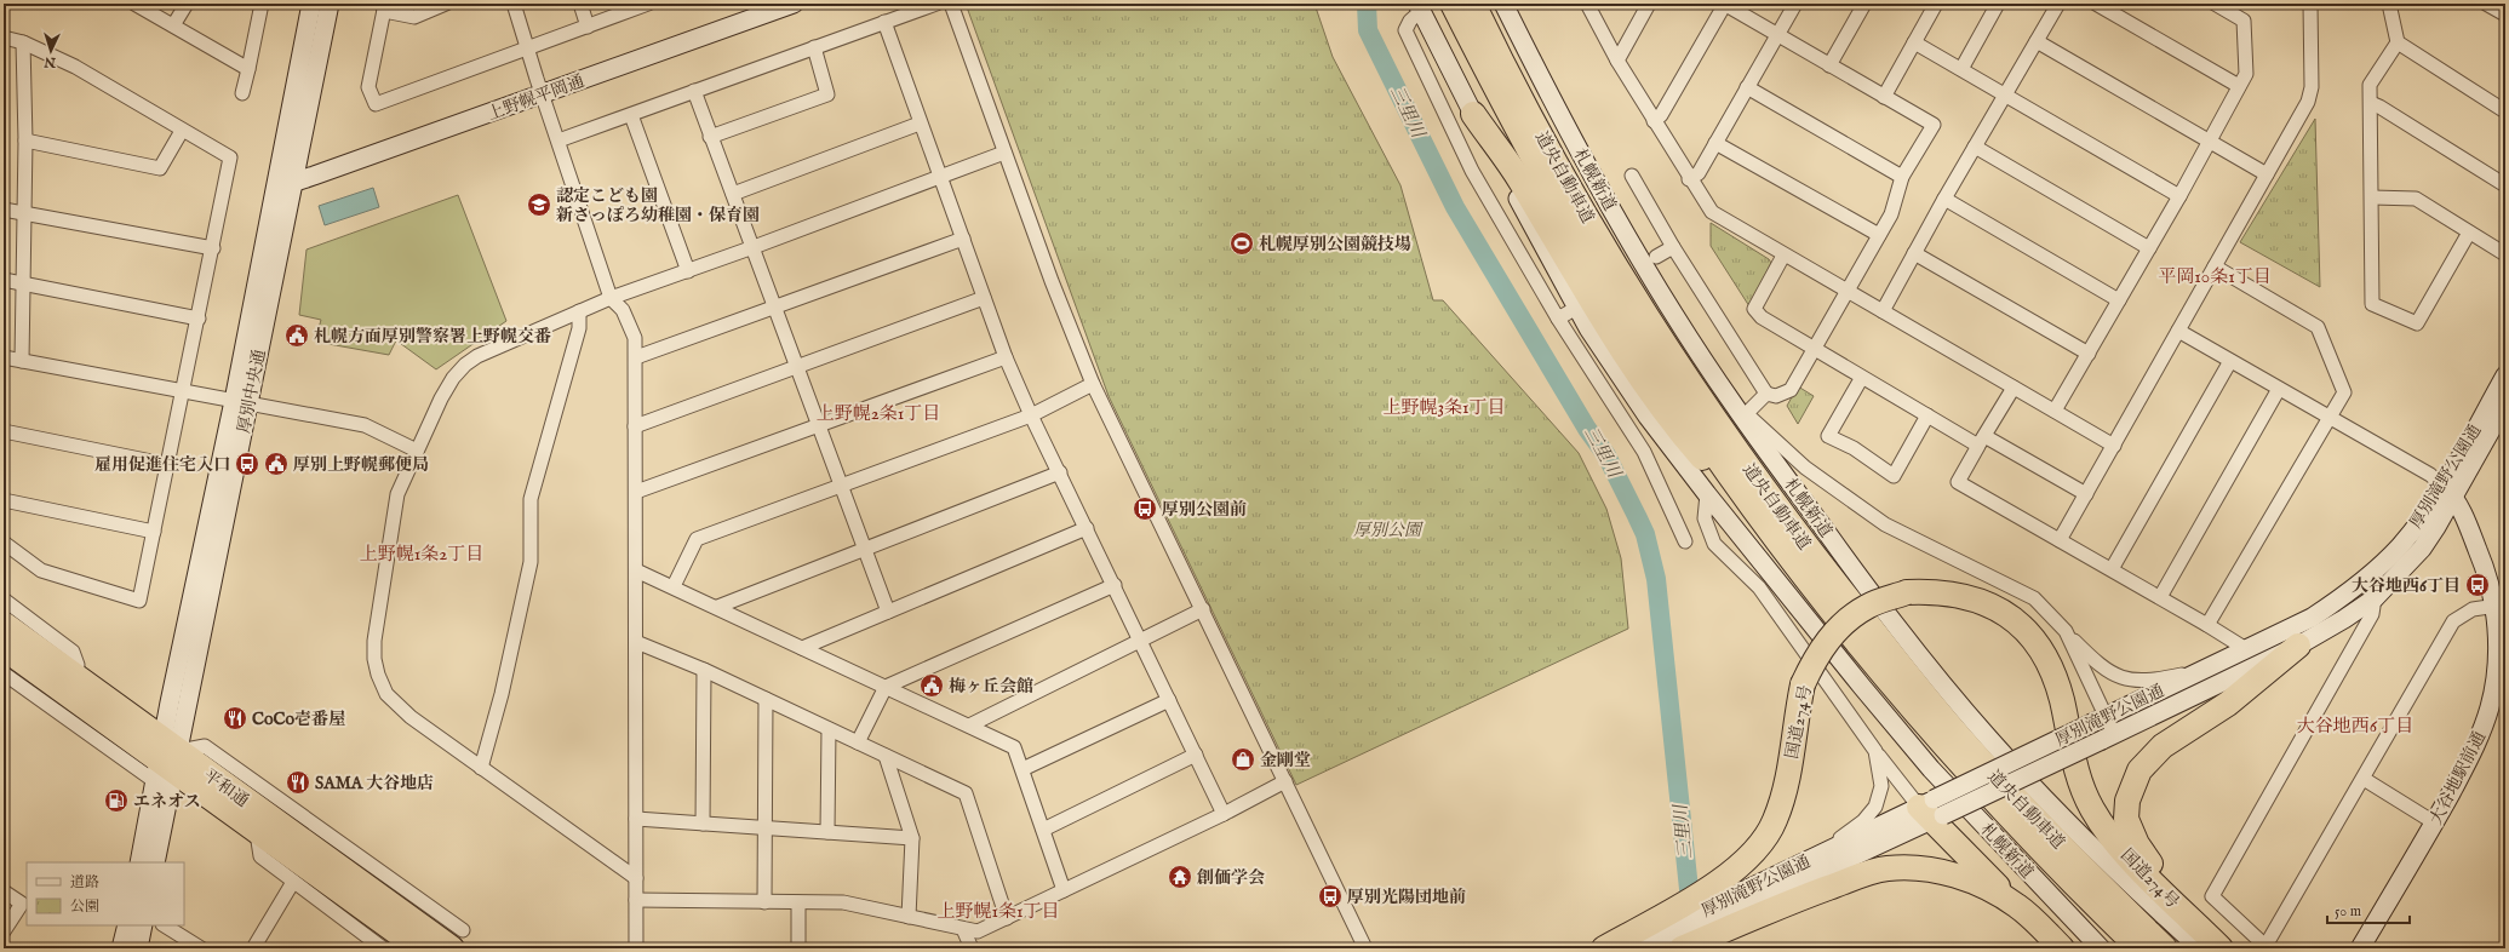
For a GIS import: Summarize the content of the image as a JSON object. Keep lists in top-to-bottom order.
{
  "streets": {
    "highway": ["道央自動車道", "国道274号", "平和通"],
    "street": [
      "上野幌平岡通",
      "札幌新道",
      "厚別中央通",
      "厚別滝野公園通",
      "大谷地駅前通"
    ]
  },
  "crossings": [
    ["上野幌平岡通", "厚別中央通"],
    ["厚別中央通", "平和通"],
    ["厚別滝野公園通", "国道274号"],
    ["厚別滝野公園通", "大谷地駅前通"]
  ],
  "districts": [
    "平岡10条1丁目",
    "上野幌3条1丁目",
    "上野幌2条1丁目",
    "上野幌1条2丁目",
    "大谷地西6丁目",
    "上野幌1条1丁目"
  ],
  "water": ["三里川"],
  "parks": ["厚別公園"],
  "places": {
    "school or university": ["認定こども園 新さっぽろ幼稚園・保育園"],
    "sports": ["札幌厚別公園競技場"],
    "public building": ["札幌方面厚別警察署上野幌交番", "厚別上野幌郵便局", "梅ヶ丘会館"],
    "bus stop": [
      "雇用促進住宅入口",
      "厚別公園前",
      "大谷地西6丁目",
      "厚別光陽団地前"
    ],
    "restaurant": ["CoCo壱番屋", "SAMA 大谷地店"],
    "shop": ["金剛堂"],
    "fuel station": ["エネオス"],
    "temple": ["創価学会"]
  },
  "legend": ["道路", "公園"],
  "scale_bar": "50 m",
  "north": "bottom"
}
